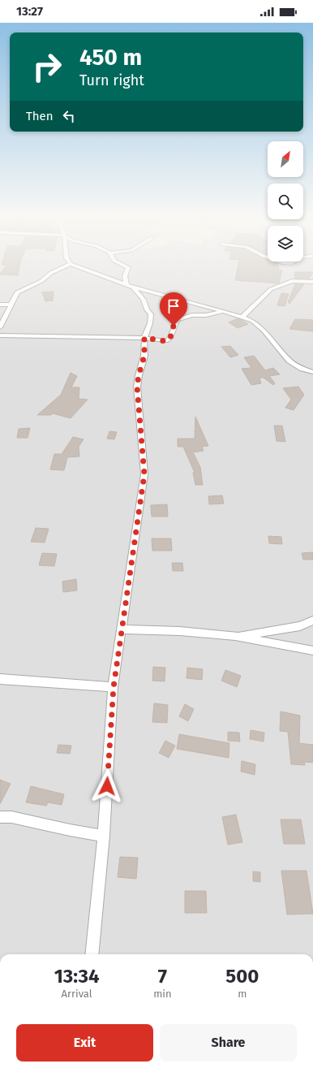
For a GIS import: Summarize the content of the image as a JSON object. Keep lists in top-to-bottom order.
{
  "north": "top right",
  "page": {
    "status": "13:27",
    "turn": ["450 m", "Turn right"],
    "then": "Then",
    "eta": [
      "13:34",
      "Arrival",
      "7",
      "min",
      "500",
      "m"
    ],
    "buttons": ["Exit", "Share"]
  }
}
